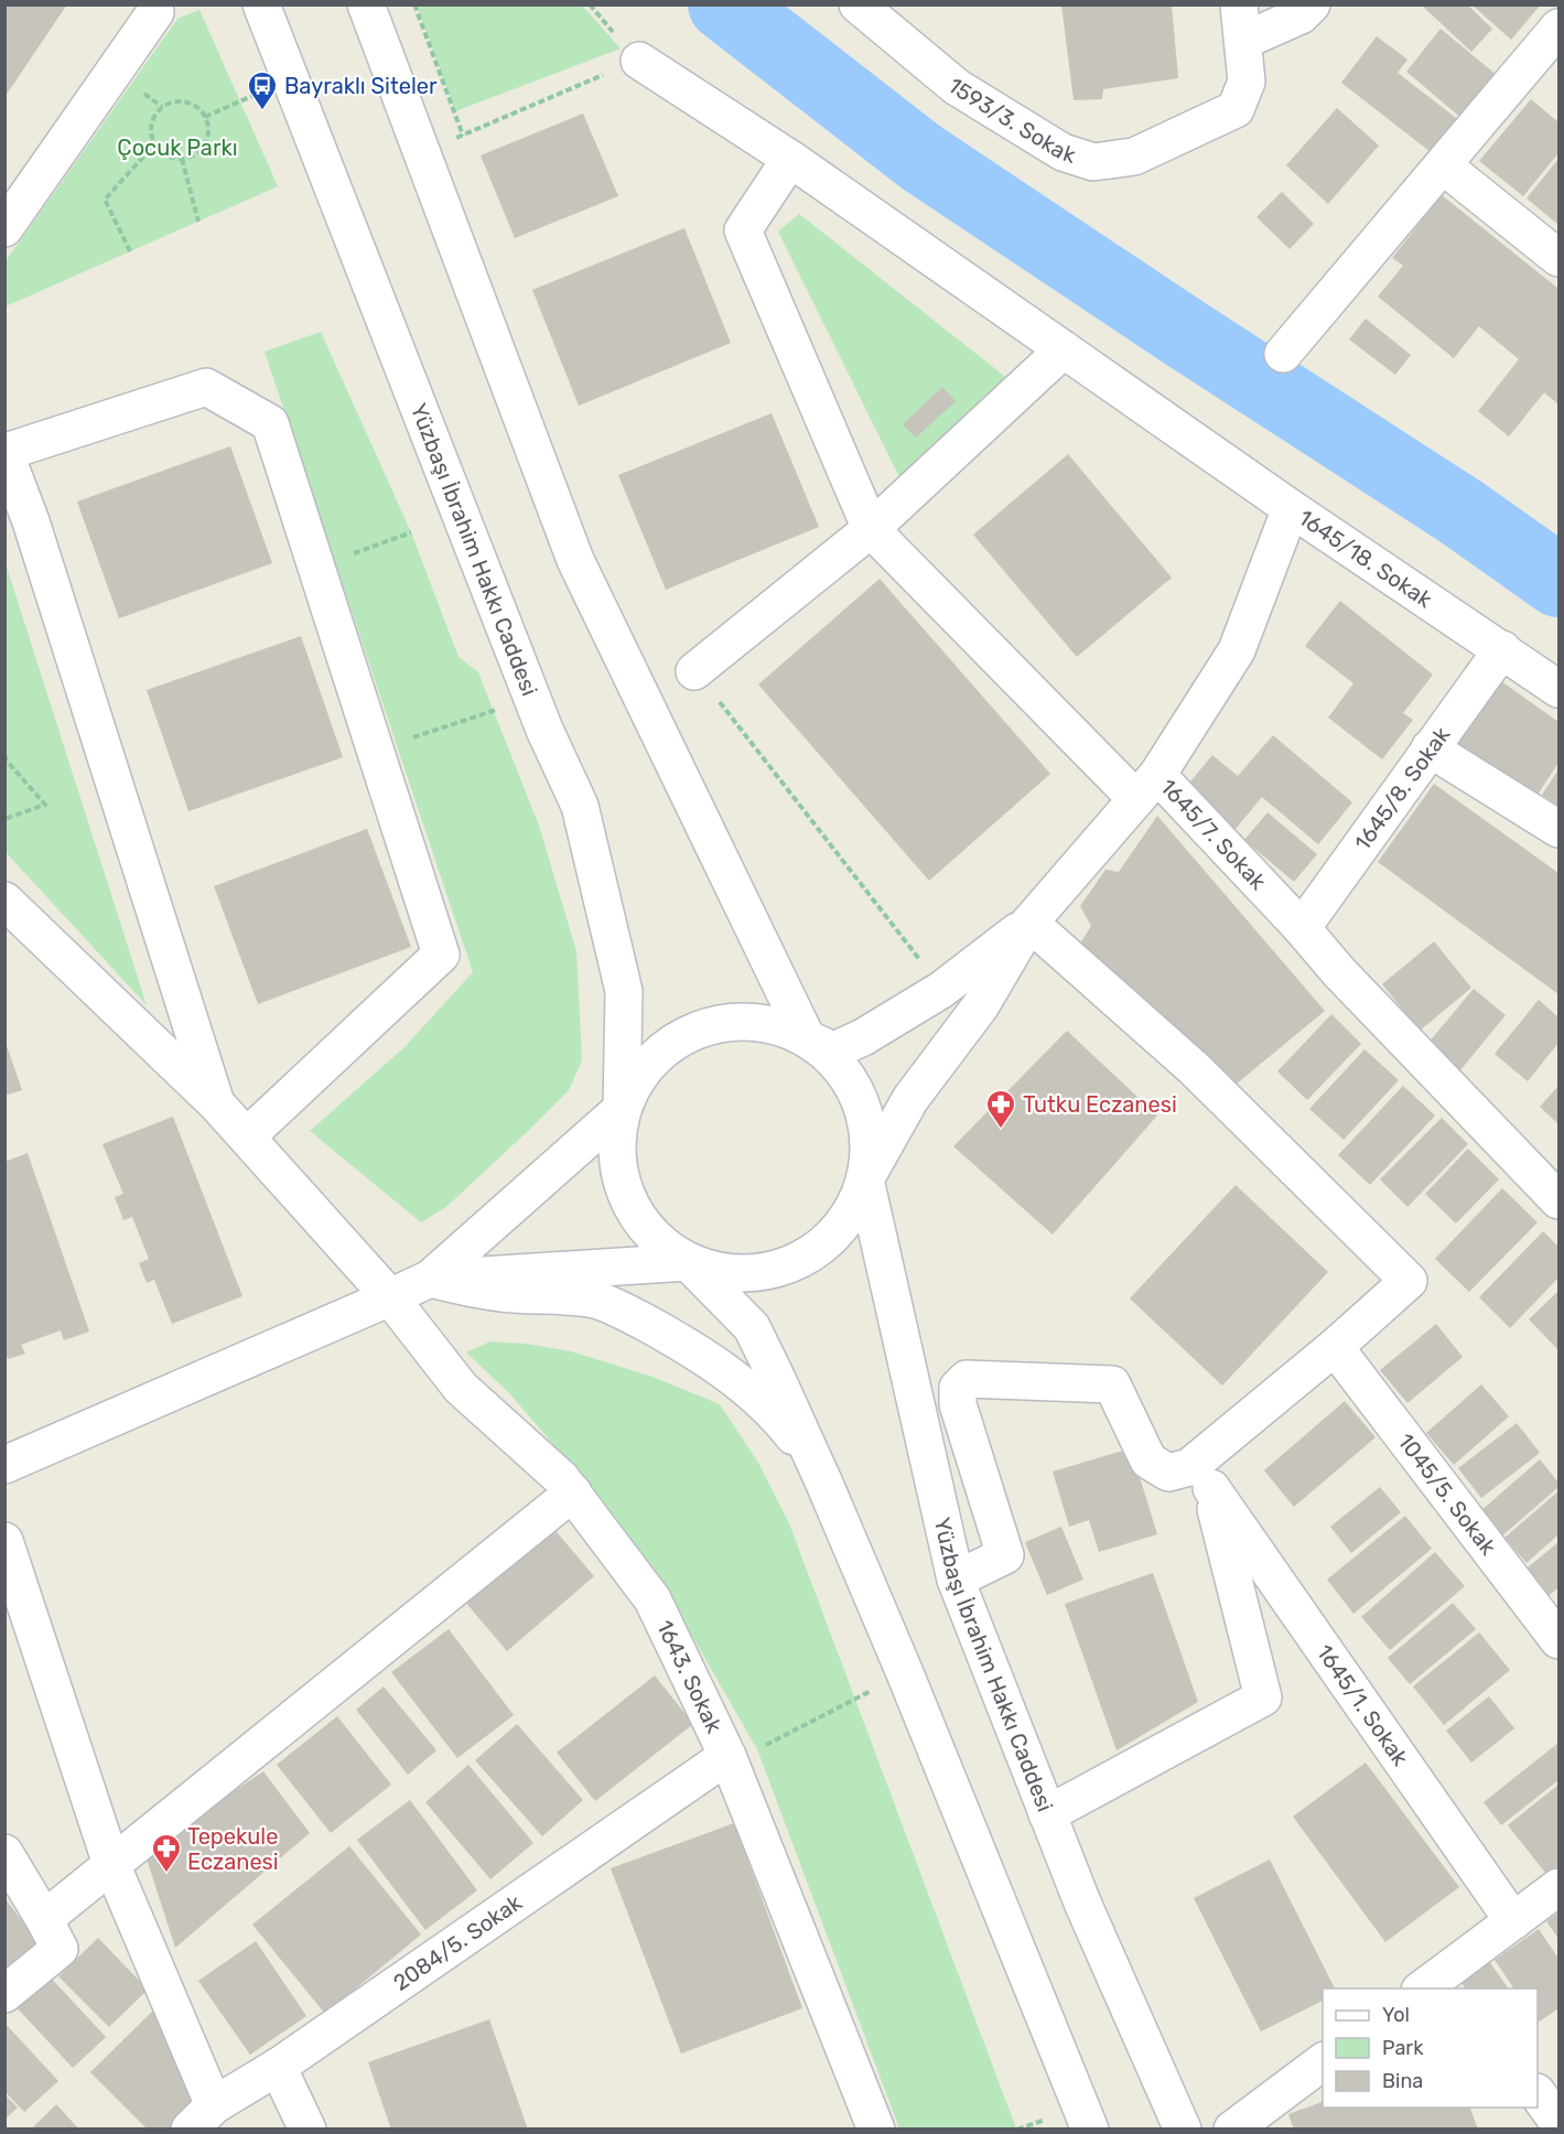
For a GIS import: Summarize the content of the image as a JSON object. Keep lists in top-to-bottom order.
{
  "streets": {
    "street": [
      "1593/3. Sokak",
      "Yüzbaşı İbrahim Hakkı Caddesi",
      "1645/18. Sokak",
      "1645/8. Sokak",
      "1645/7. Sokak",
      "1045/5. Sokak",
      "1643. Sokak",
      "1645/1. Sokak",
      "2084/5. Sokak"
    ]
  },
  "crossings": [
    ["Yüzbaşı İbrahim Hakkı Caddesi", "1645/7. Sokak"],
    ["1645/18. Sokak", "1645/8. Sokak"],
    ["1645/18. Sokak", "1645/7. Sokak"],
    ["1645/8. Sokak", "1645/7. Sokak"],
    ["1643. Sokak", "2084/5. Sokak"]
  ],
  "parks": ["Çocuk Parkı"],
  "places": {
    "bus stop": ["Bayraklı Siteler"],
    "pharmacy": ["Tutku Eczanesi", "Tepekule Eczanesi"]
  },
  "legend": ["Yol", "Park", "Bina"]
}
